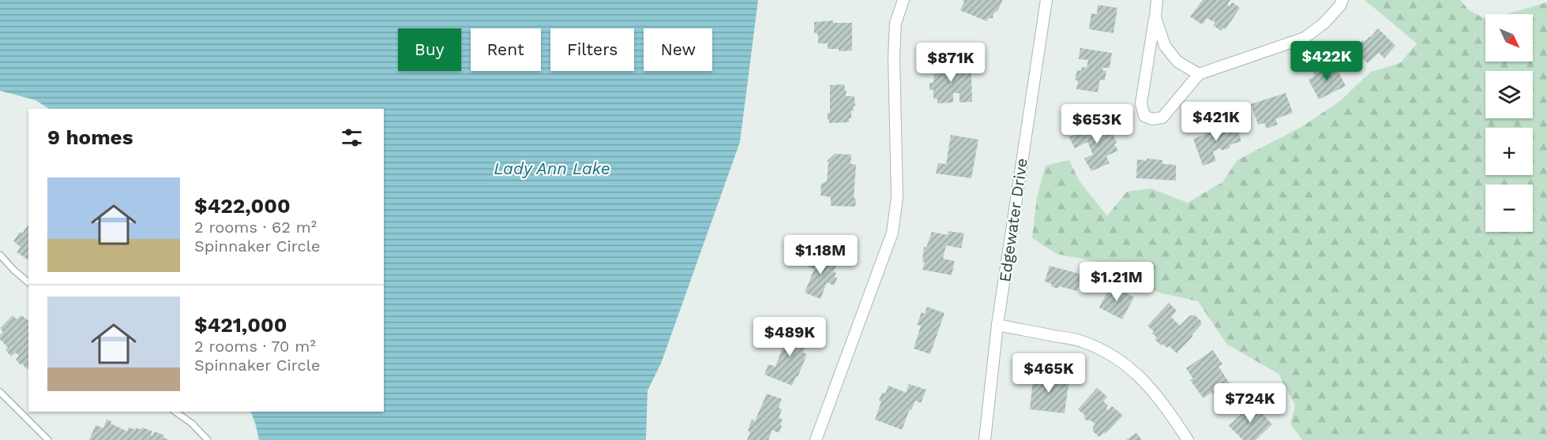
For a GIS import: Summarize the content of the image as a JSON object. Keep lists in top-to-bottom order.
{
  "streets": {
    "street": ["Edgewater Drive"]
  },
  "water": ["Lady Ann Lake"],
  "north": "bottom right",
  "page": {
    "map_buttons": ["+", "−"],
    "chip": [
      "Buy",
      "Rent",
      "Filters",
      "New"
    ],
    "price": [
      "$422K",
      "$871K",
      "$421K",
      "$653K",
      "$1.18M",
      "$1.21M",
      "$489K",
      "$465K",
      "$724K"
    ],
    "heading": "9 homes",
    "list": [
      {
        "name": "$422,000",
        "note": "2 rooms · 62 m² · Spinnaker Circle"
      },
      {
        "name": "$421,000",
        "note": "2 rooms · 70 m² · Spinnaker Circle"
      }
    ]
  }
}
